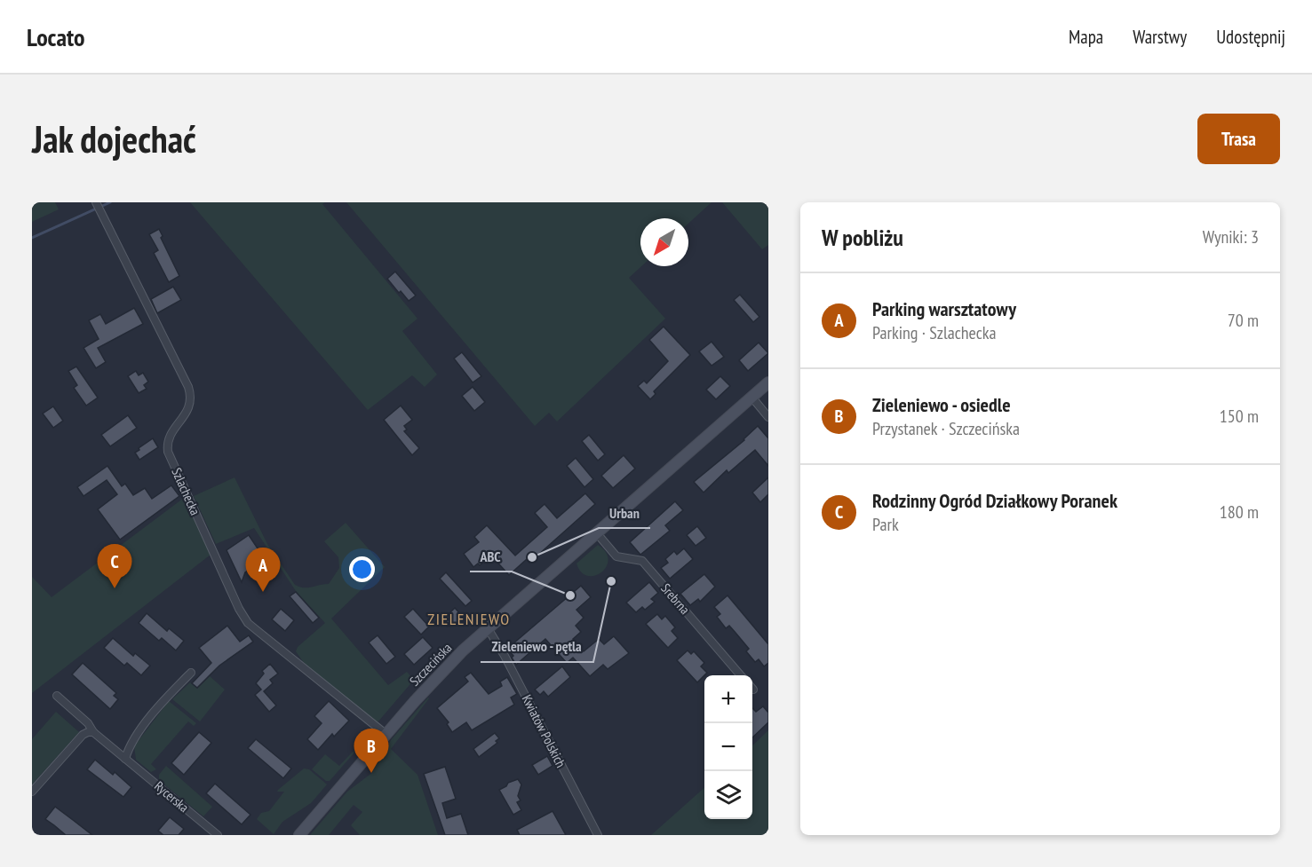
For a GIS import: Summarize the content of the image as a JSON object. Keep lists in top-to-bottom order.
{
  "streets": {
    "street": [
      "Szlachecka",
      "Srebrna",
      "Szczecińska",
      "Kwiatów Polskich",
      "Rycerska"
    ]
  },
  "crossings": [
    ["Szlachecka", "Szczecińska"],
    ["Srebrna", "Szczecińska"],
    ["Szczecińska", "Kwiatów Polskich"]
  ],
  "districts": ["ZIELENIEWO"],
  "places": ["Urban", "Zieleniewo - pętla", "ABC"],
  "north": "bottom left",
  "page": {
    "header": "Locato",
    "nav": ["Mapa", "Warstwy", "Udostępnij"],
    "buttons": "Trasa",
    "title": "Jak dojechać",
    "heading": ["W pobliżu", "Wyniki: 3"],
    "list": [
      {
        "mark": "A",
        "name": "Parking warsztatowy",
        "note": "Parking · Szlachecka",
        "value": "70 m"
      },
      {
        "mark": "B",
        "name": "Zieleniewo - osiedle",
        "note": "Przystanek · Szczecińska",
        "value": "150 m"
      },
      {
        "mark": "C",
        "name": "Rodzinny Ogród Działkowy Poranek",
        "note": "Park",
        "value": "180 m"
      }
    ],
    "pins": ["C", "A", "B"],
    "map_buttons": ["+", "−"]
  }
}
